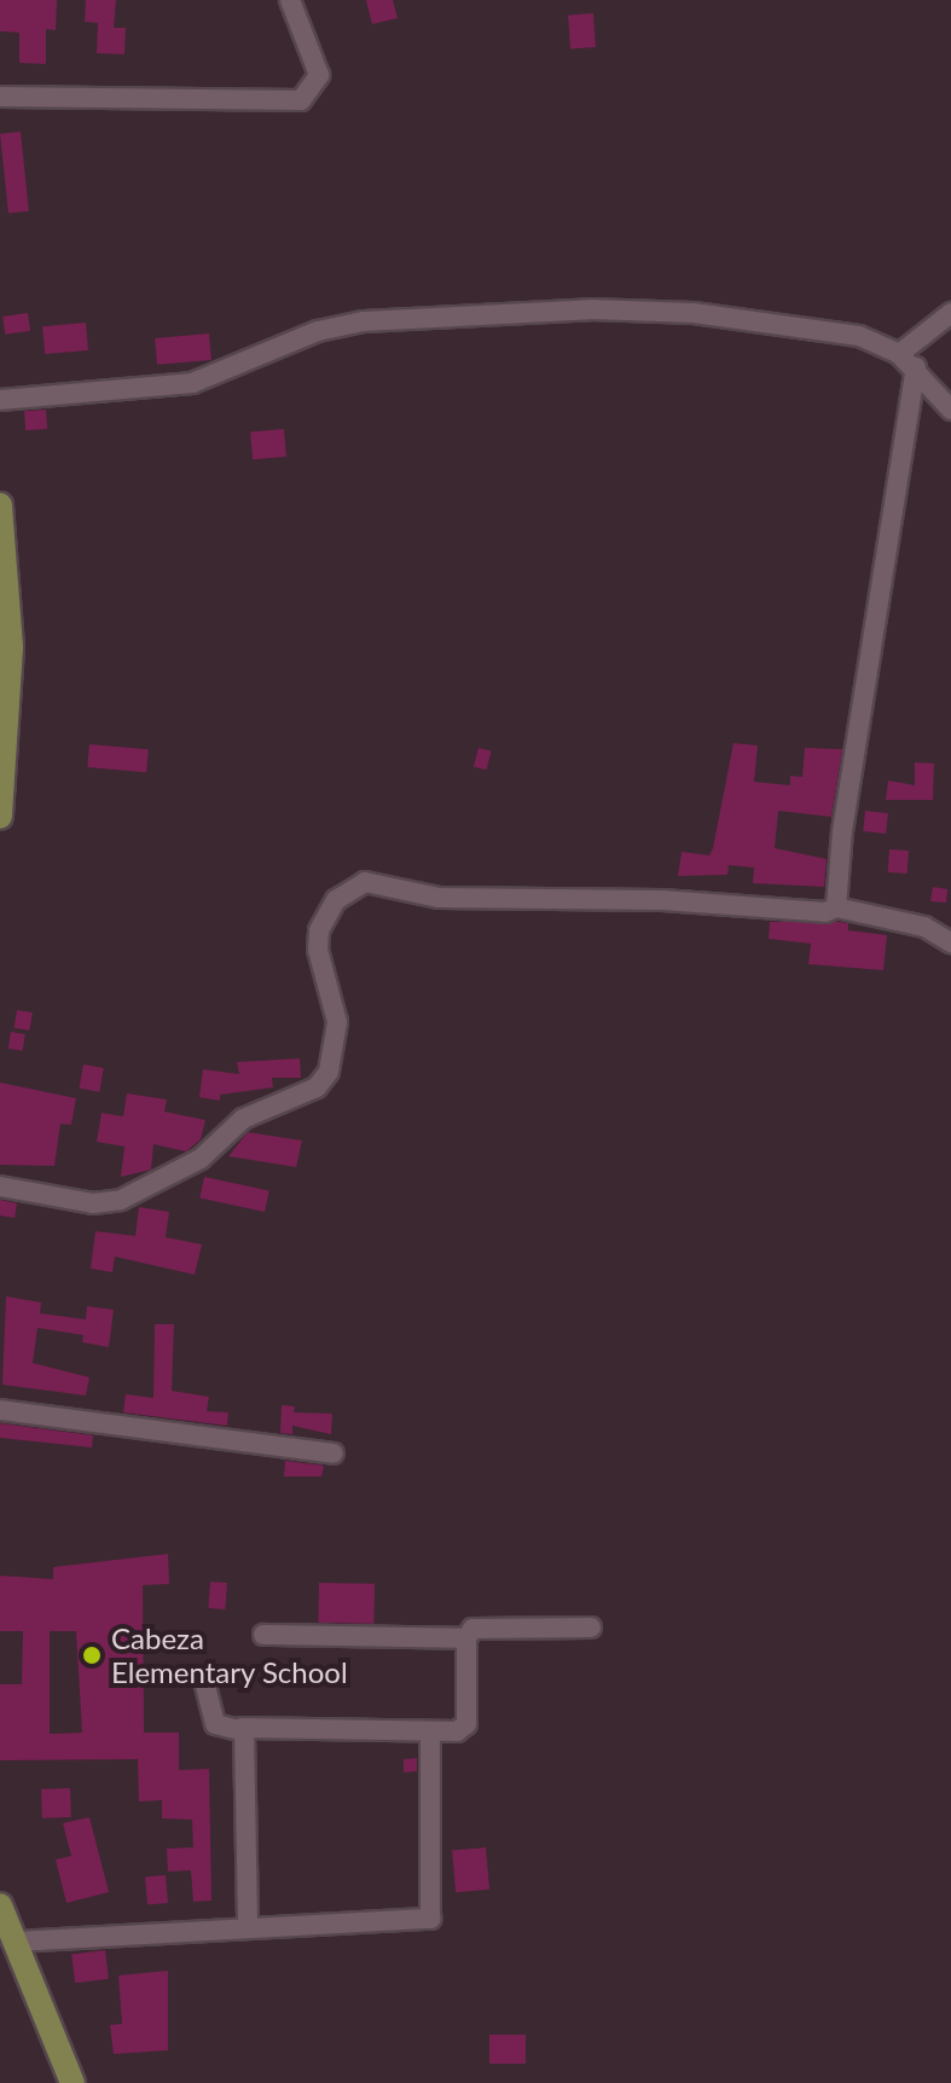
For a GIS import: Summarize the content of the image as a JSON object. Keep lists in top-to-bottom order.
{
  "places": ["Cabeza Elementary School"]
}
